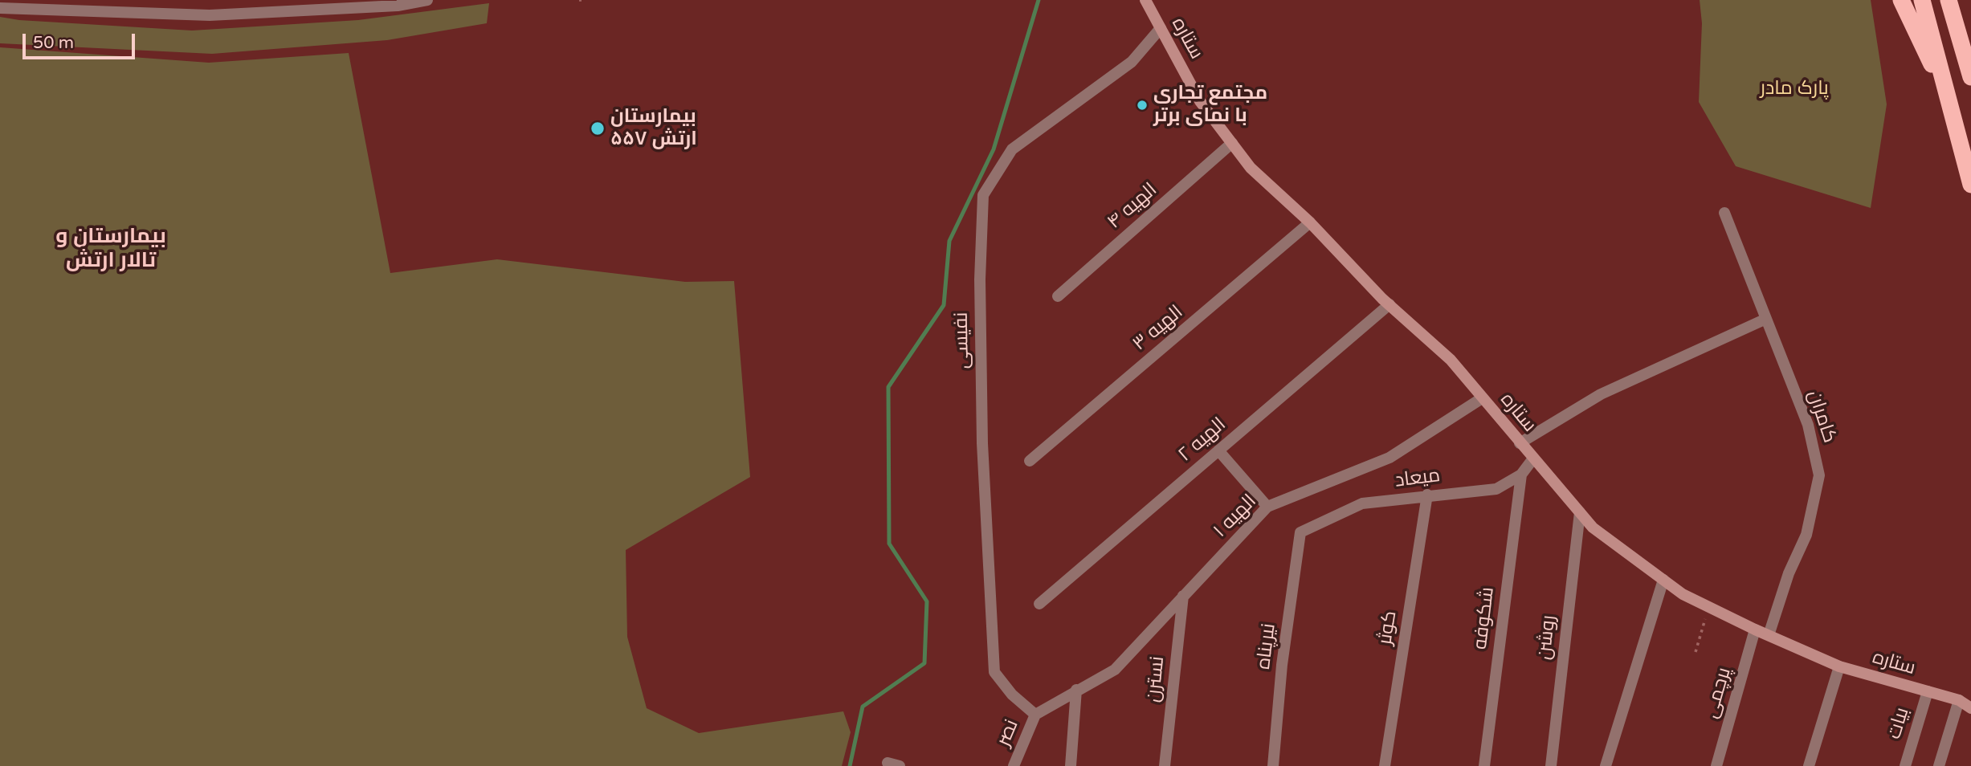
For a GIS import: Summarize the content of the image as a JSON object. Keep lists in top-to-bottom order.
{
  "streets": {
    "street": [
      "ستاره",
      "الهیه ۴",
      "الهیه ۳",
      "نفیسی",
      "کامران",
      "الهیه ۲",
      "میعاد",
      "الهیه ۱",
      "شکوفه",
      "کوثر",
      "روشن",
      "نیرپناه",
      "نسترن",
      "پرچمی",
      "بیات",
      "نصر"
    ]
  },
  "crossings": [
    ["ستاره", "الهیه ۴"],
    ["ستاره", "الهیه ۳"],
    ["ستاره", "نفیسی"],
    ["ستاره", "کامران"],
    ["ستاره", "الهیه ۲"],
    ["ستاره", "میعاد"],
    ["ستاره", "الهیه ۱"],
    ["ستاره", "روشن"],
    ["ستاره", "پرچمی"],
    ["ستاره", "بیات"],
    ["نفیسی", "الهیه ۱"],
    ["نفیسی", "نصر"],
    ["میعاد", "شکوفه"],
    ["میعاد", "کوثر"],
    ["میعاد", "نیرپناه"],
    ["الهیه ۱", "نسترن"],
    ["الهیه ۱", "نصر"]
  ],
  "districts": ["بیمارستان و تالار ارتش"],
  "parks": ["پارک مادر"],
  "places": ["مجتمع تجاری با نمای برتر", "بیمارستان ۵۵۷ ارتش"],
  "scale_bar": "50 m"
}
